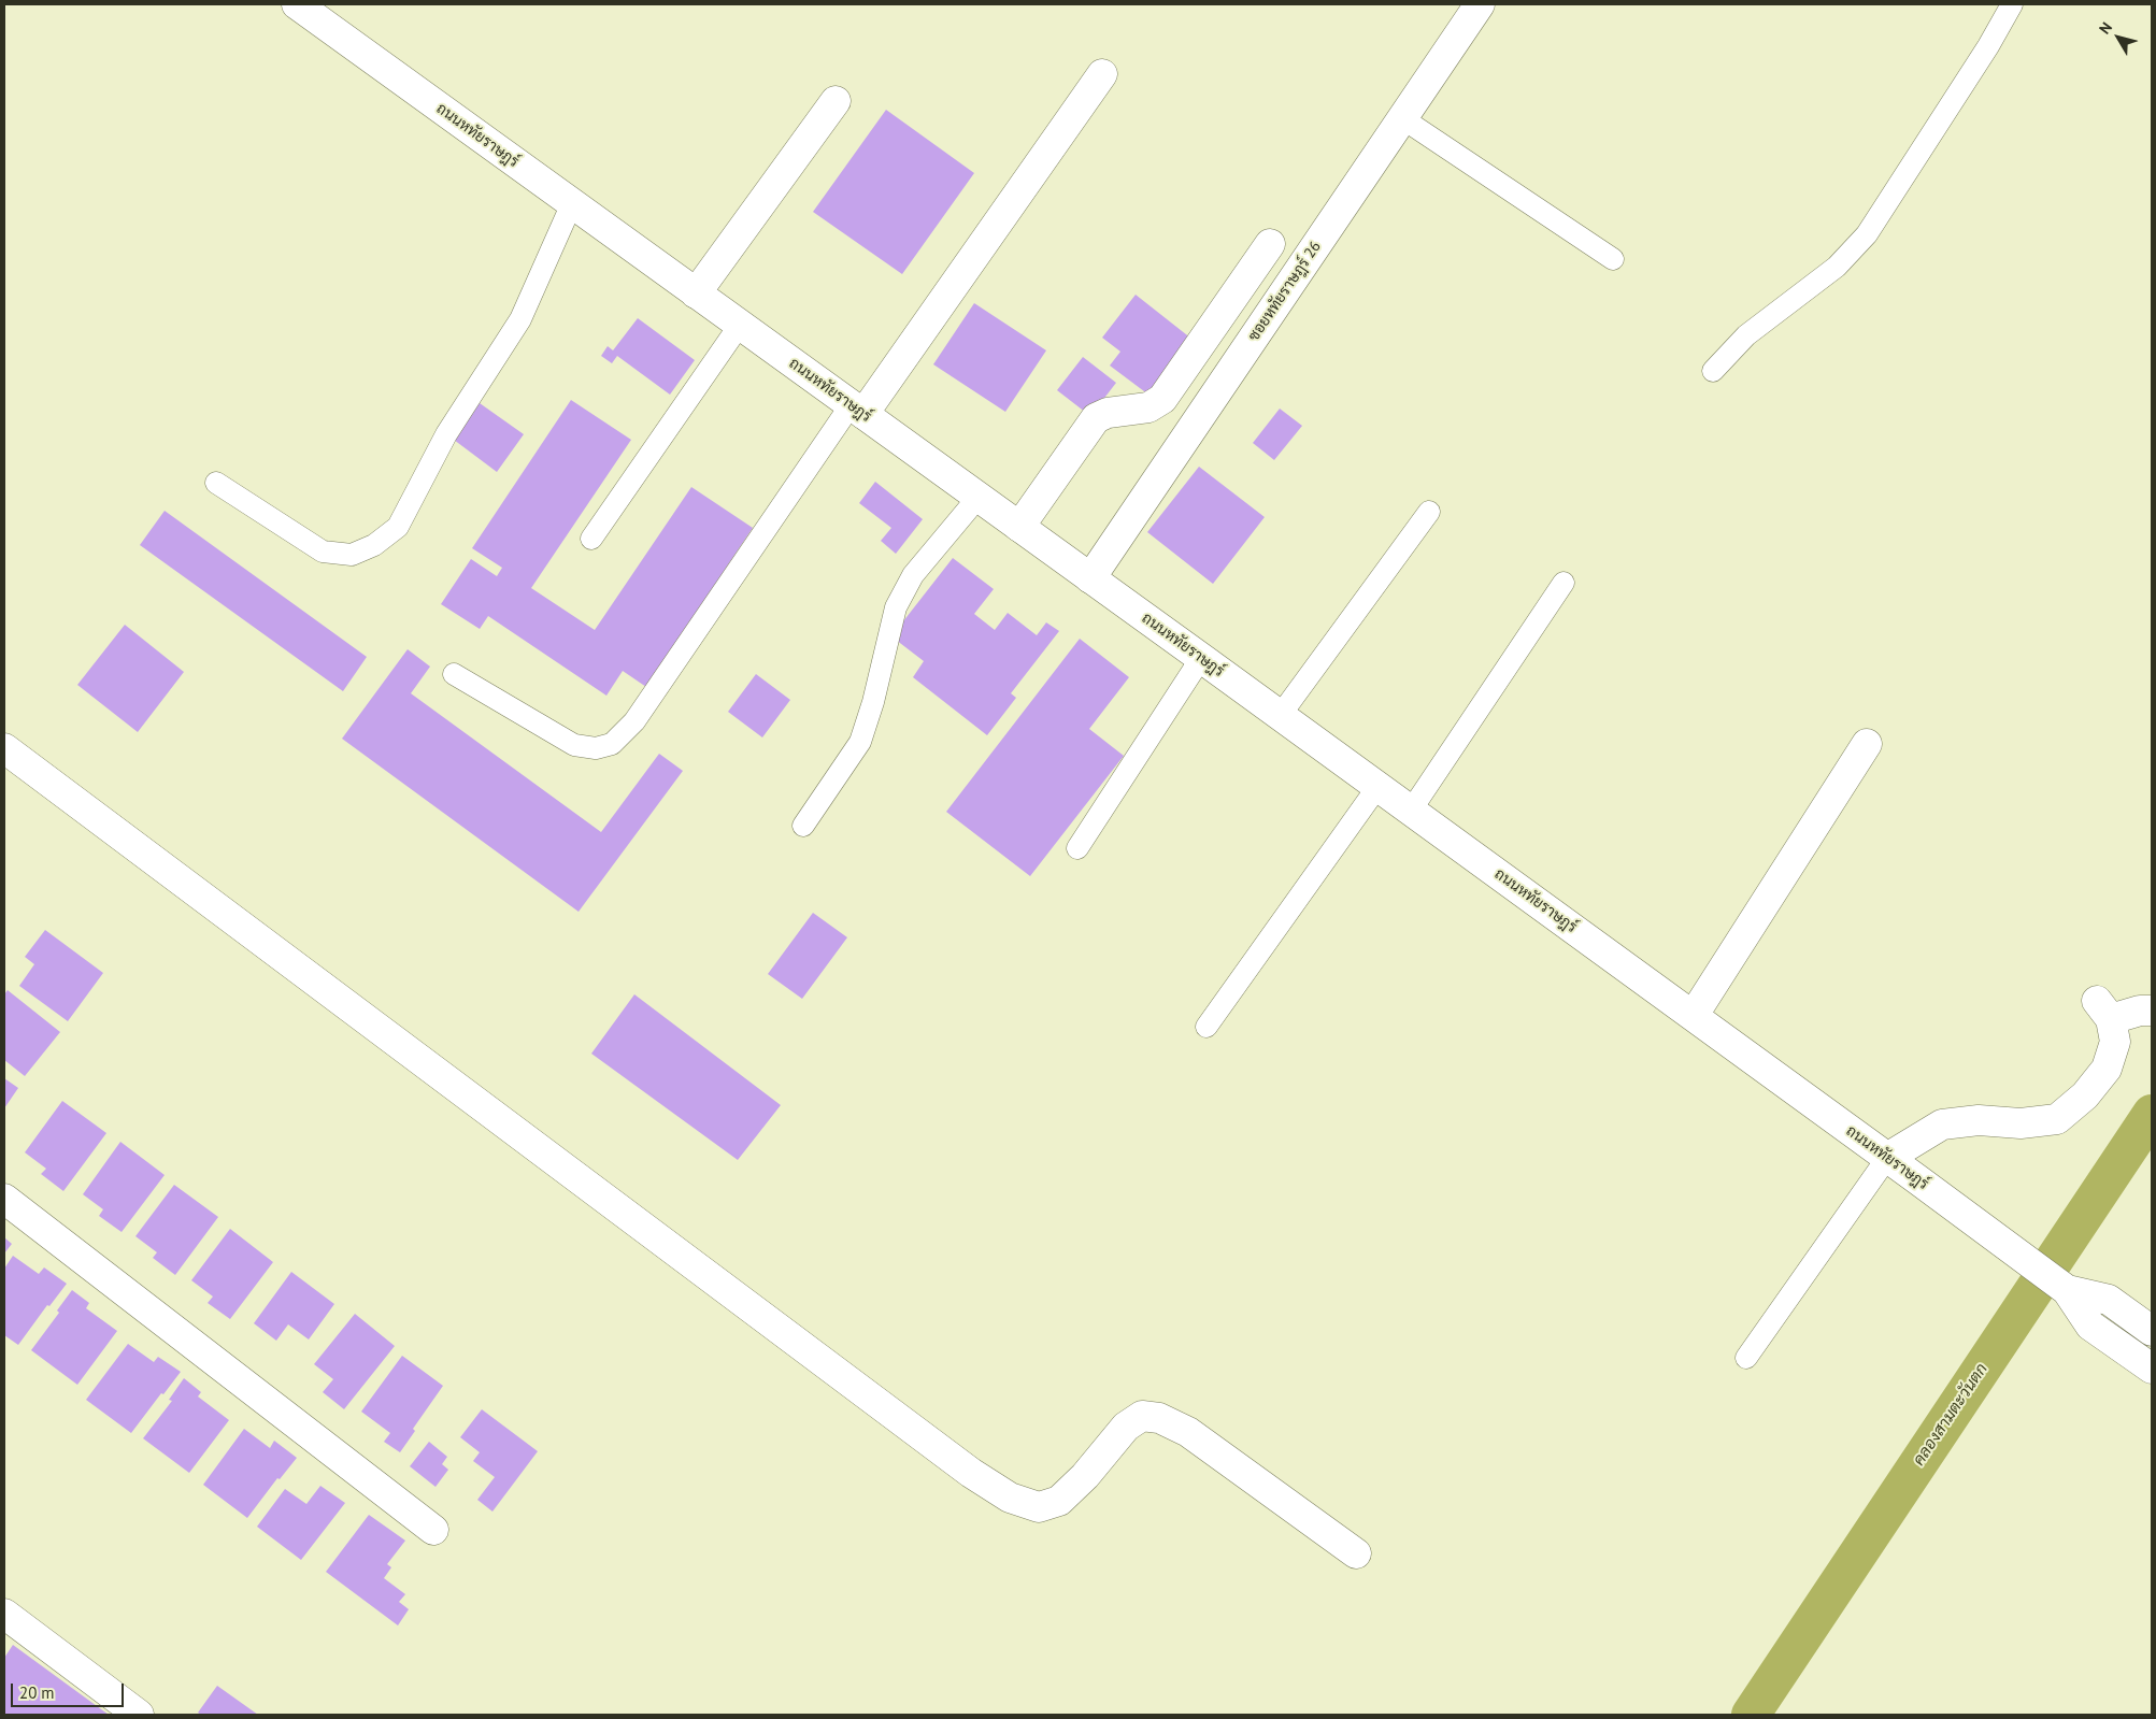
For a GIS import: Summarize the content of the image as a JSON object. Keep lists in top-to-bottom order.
{
  "streets": {
    "street": ["ถนนหทัยราษฎร์", "ซอยหทัยราษฎร์ 26"]
  },
  "crossings": [
    ["ถนนหทัยราษฎร์", "ซอยหทัยราษฎร์ 26"]
  ],
  "water": ["คลองสามตะวันตก"],
  "scale_bar": "20 m",
  "north": "top left"
}
